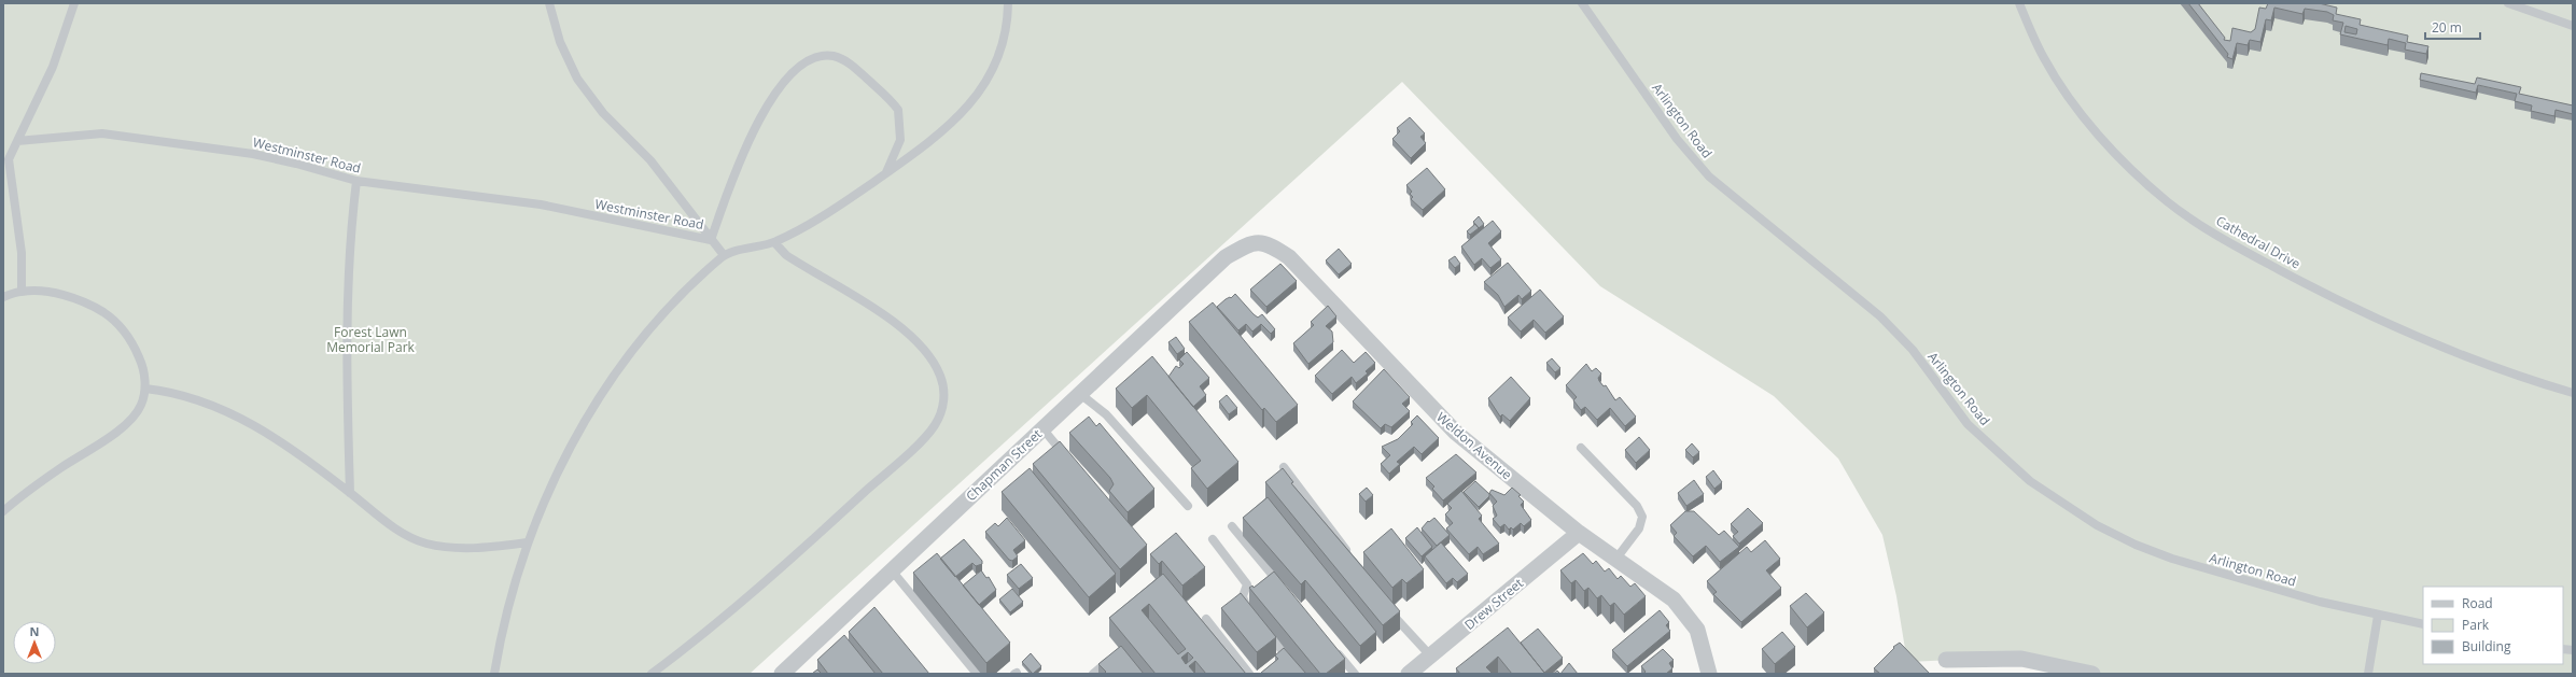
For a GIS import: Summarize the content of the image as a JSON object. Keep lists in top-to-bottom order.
{
  "streets": {
    "street": ["Weldon Avenue", "Chapman Street", "Drew Street"],
    "lane": ["Arlington Road", "Westminster Road", "Cathedral Drive"]
  },
  "crossings": [
    ["Weldon Avenue", "Chapman Street"],
    ["Weldon Avenue", "Drew Street"]
  ],
  "parks": ["Forest Lawn Memorial Park"],
  "legend": ["Road", "Park", "Building"],
  "scale_bar": "20 m",
  "north": "top"
}
